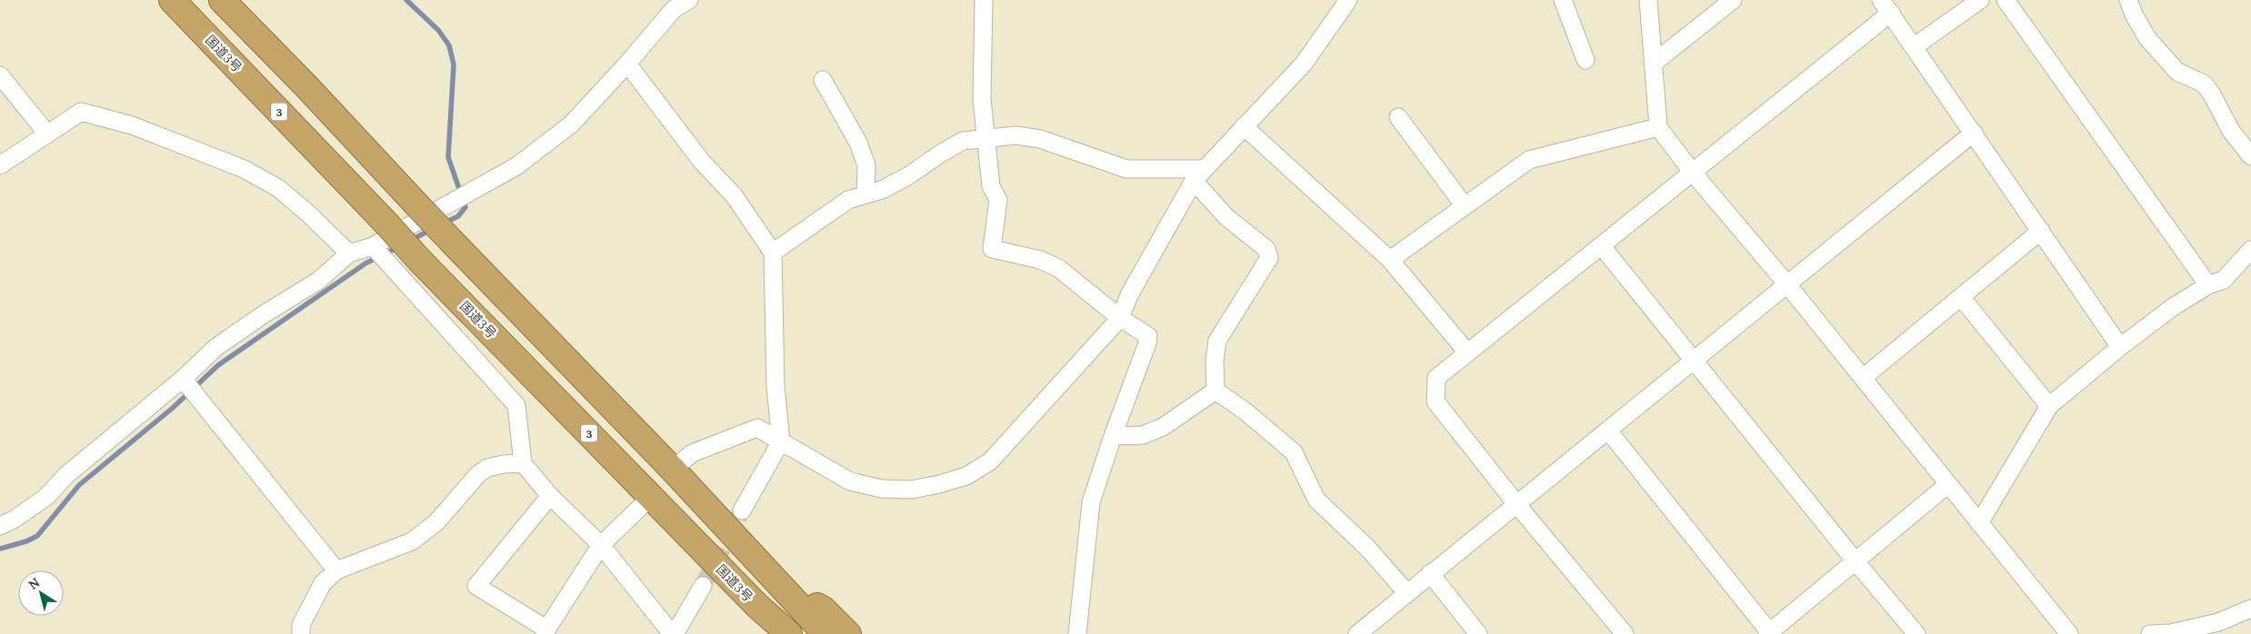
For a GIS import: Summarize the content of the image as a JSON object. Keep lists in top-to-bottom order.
{
  "streets": {
    "highway": ["国道3号", "3"]
  },
  "north": "top left"
}
